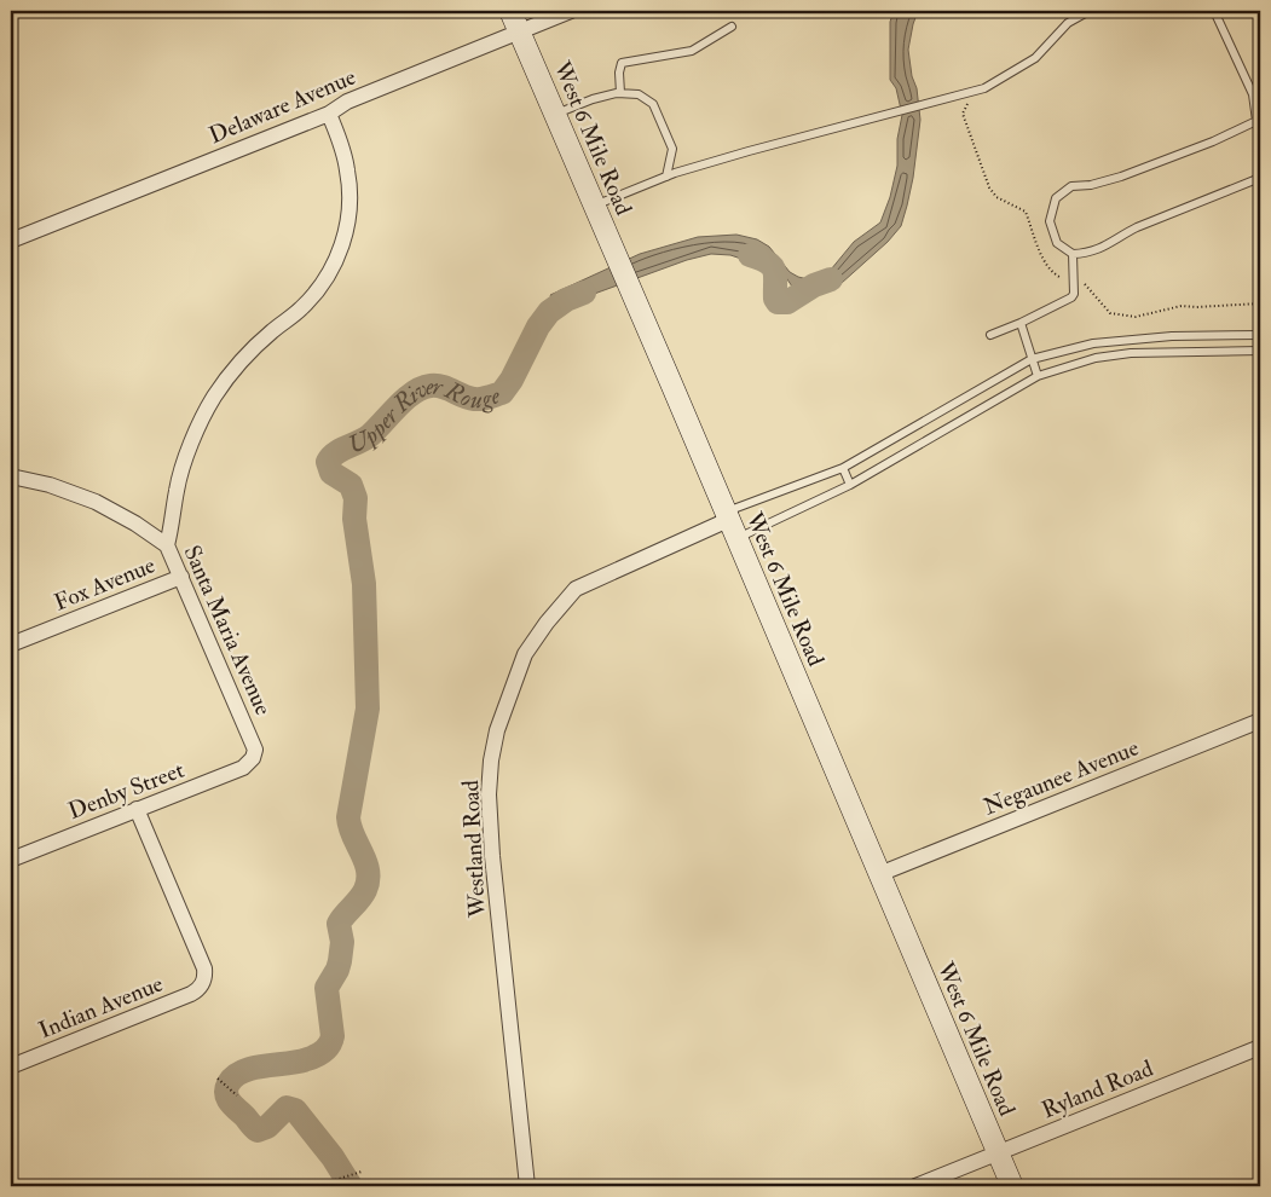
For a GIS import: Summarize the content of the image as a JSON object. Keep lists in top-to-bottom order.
{
  "streets": {
    "main road": ["West 6 Mile Road"],
    "street": [
      "Delaware Avenue",
      "Fox Avenue",
      "Santa Maria Avenue",
      "Negaunee Avenue",
      "Denby Street",
      "Westland Road",
      "Indian Avenue",
      "Ryland Road"
    ]
  },
  "crossings": [
    ["Delaware Avenue", "West 6 Mile Road"],
    ["West 6 Mile Road", "Negaunee Avenue"],
    ["West 6 Mile Road", "Westland Road"],
    ["West 6 Mile Road", "Ryland Road"],
    ["Fox Avenue", "Santa Maria Avenue"],
    ["Santa Maria Avenue", "Denby Street"],
    ["Denby Street", "Indian Avenue"]
  ],
  "water": ["Upper River Rouge"]
}
